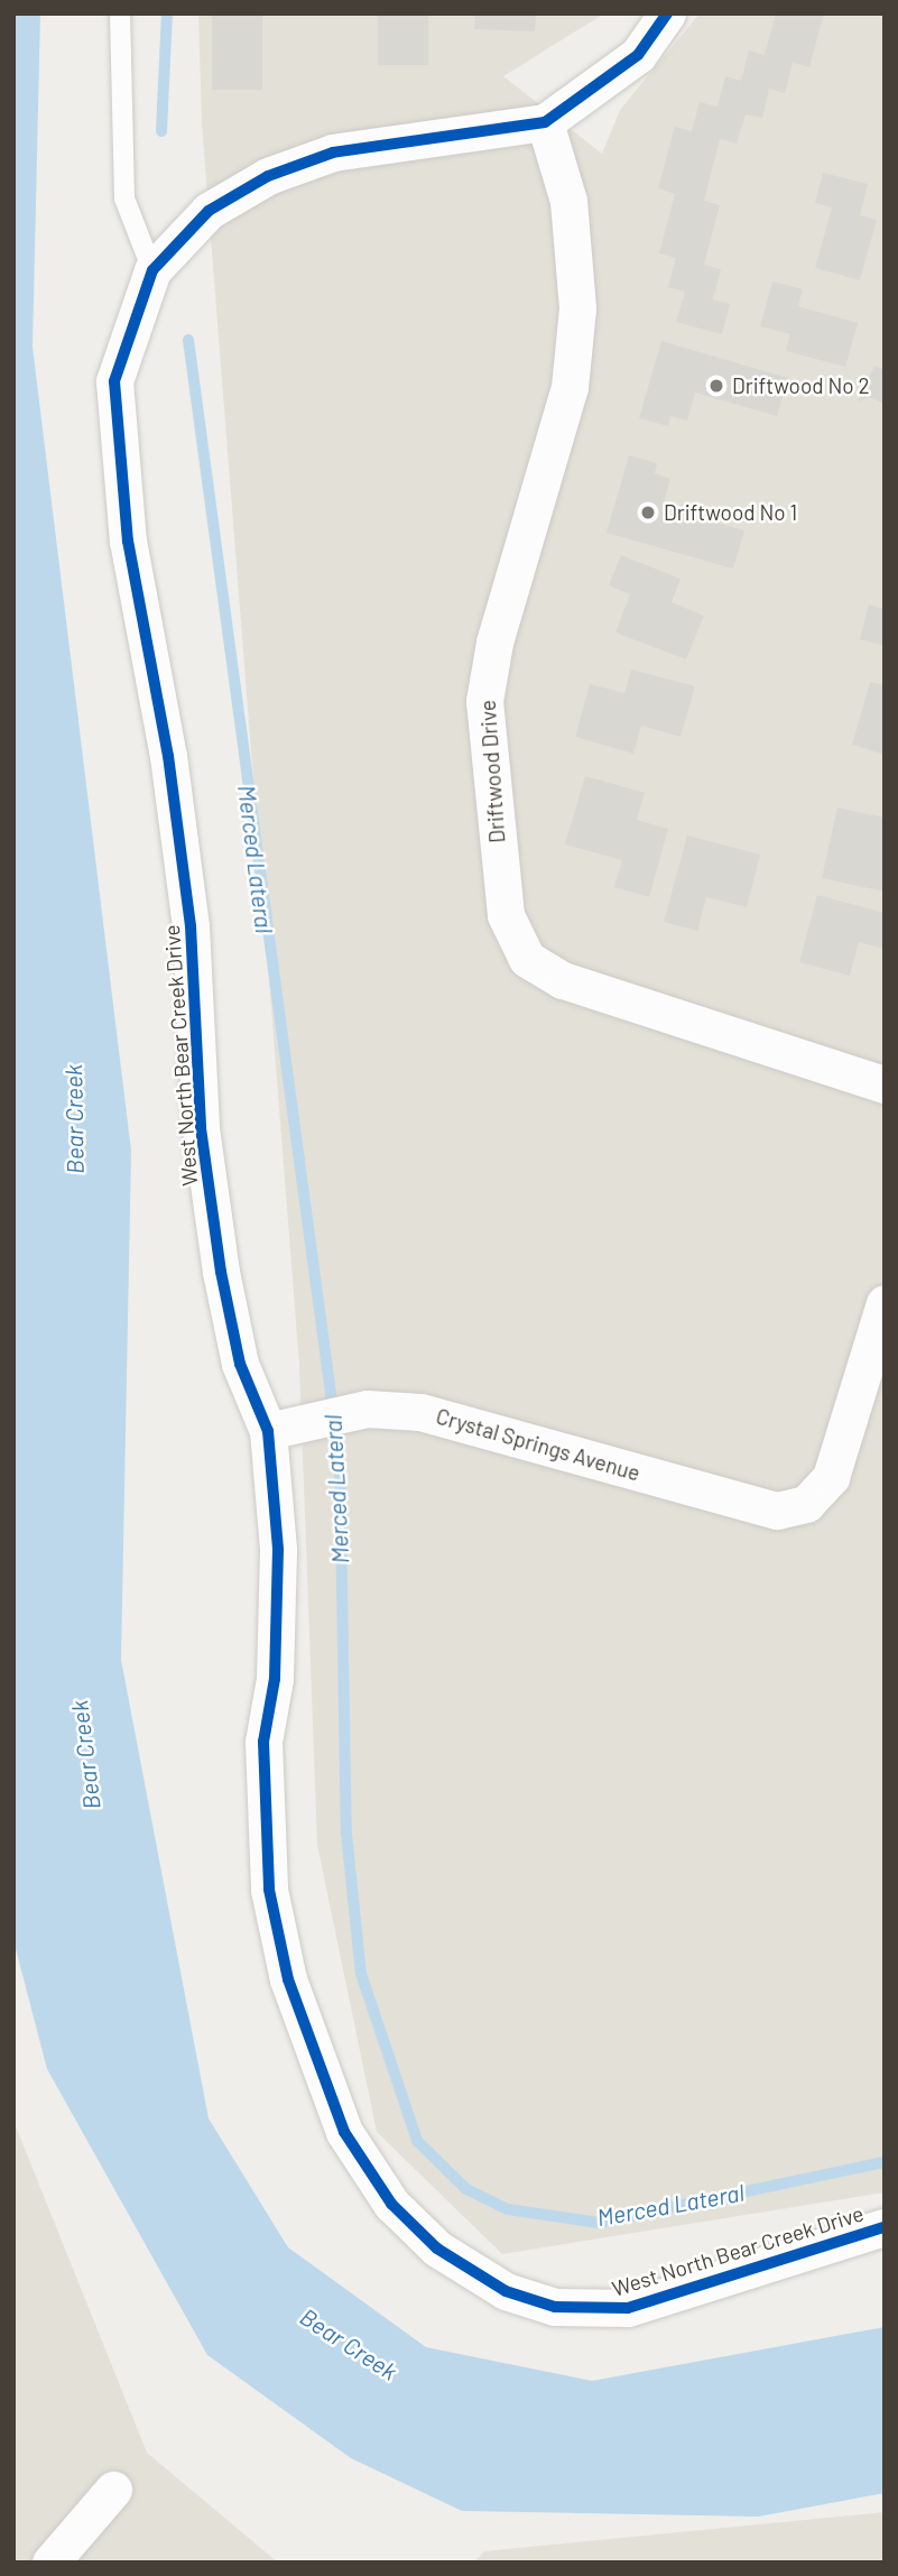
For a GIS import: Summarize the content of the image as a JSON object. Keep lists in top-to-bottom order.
{
  "streets": {
    "street": ["Driftwood Drive", "West North Bear Creek Drive", "Crystal Springs Avenue"]
  },
  "crossings": [
    ["Driftwood Drive", "West North Bear Creek Drive"],
    ["West North Bear Creek Drive", "Crystal Springs Avenue"]
  ],
  "water": ["Merced Lateral", "Bear Creek"],
  "places": ["Driftwood No 2", "Driftwood No 1"]
}
